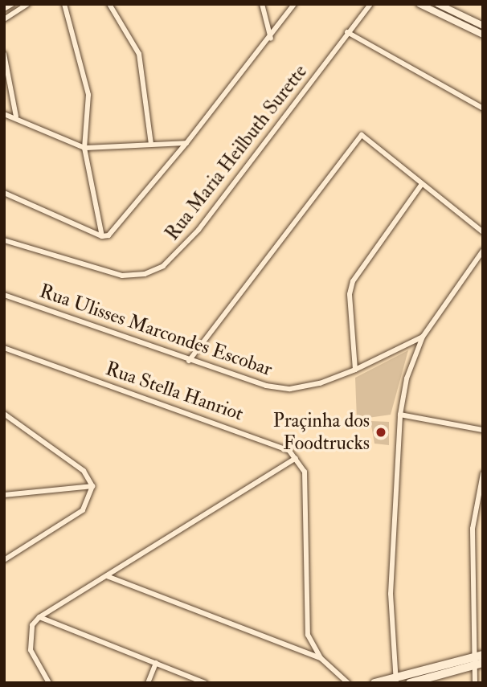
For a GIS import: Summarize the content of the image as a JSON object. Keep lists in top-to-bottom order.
{
  "streets": {
    "street": ["Rua Maria Heilbuth Surette", "Rua Ulisses Marcondes Escobar", "Rua Stella Hanriot"]
  },
  "places": ["Praçinha dos Foodtrucks"]
}
